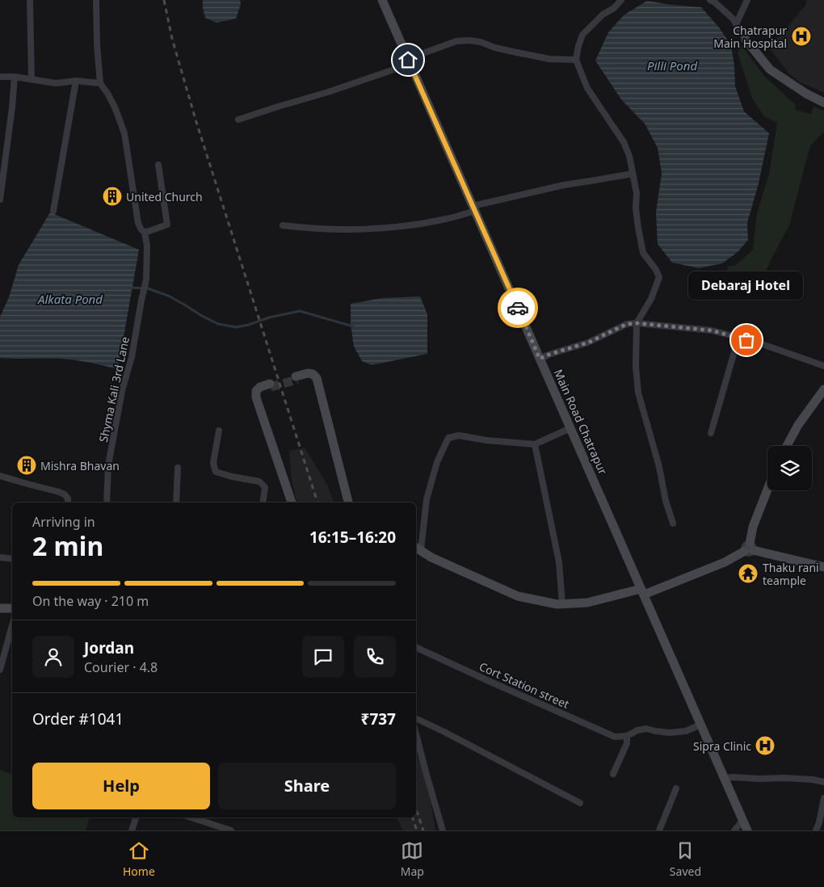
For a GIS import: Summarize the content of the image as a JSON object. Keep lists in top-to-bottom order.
{
  "streets": {
    "street": ["Shyma Kali 3rd Lane", "Main Road Chatrapur", "Cort Station street"]
  },
  "water": ["Pilli Pond", "Alkata Pond"],
  "places": {
    "hospital": ["Chatrapur Main Hospital", "Sipra Clinic"],
    "building": ["United Church", "Mishra Bhavan"],
    "other": ["Debaraj Hotel"],
    "temple": ["Thaku rani teample"]
  },
  "page": {
    "bubble": "Debaraj Hotel",
    "heading": ["2 min", "Arriving in", "16:15–16:20"],
    "panel": [
      "Jordan",
      "Courier · 4.8",
      "Order #1041",
      "₹737"
    ],
    "bar": "On the way · 210 m",
    "buttons": ["Help", "Share"],
    "tabs": ["Home", "Map", "Saved"]
  }
}
